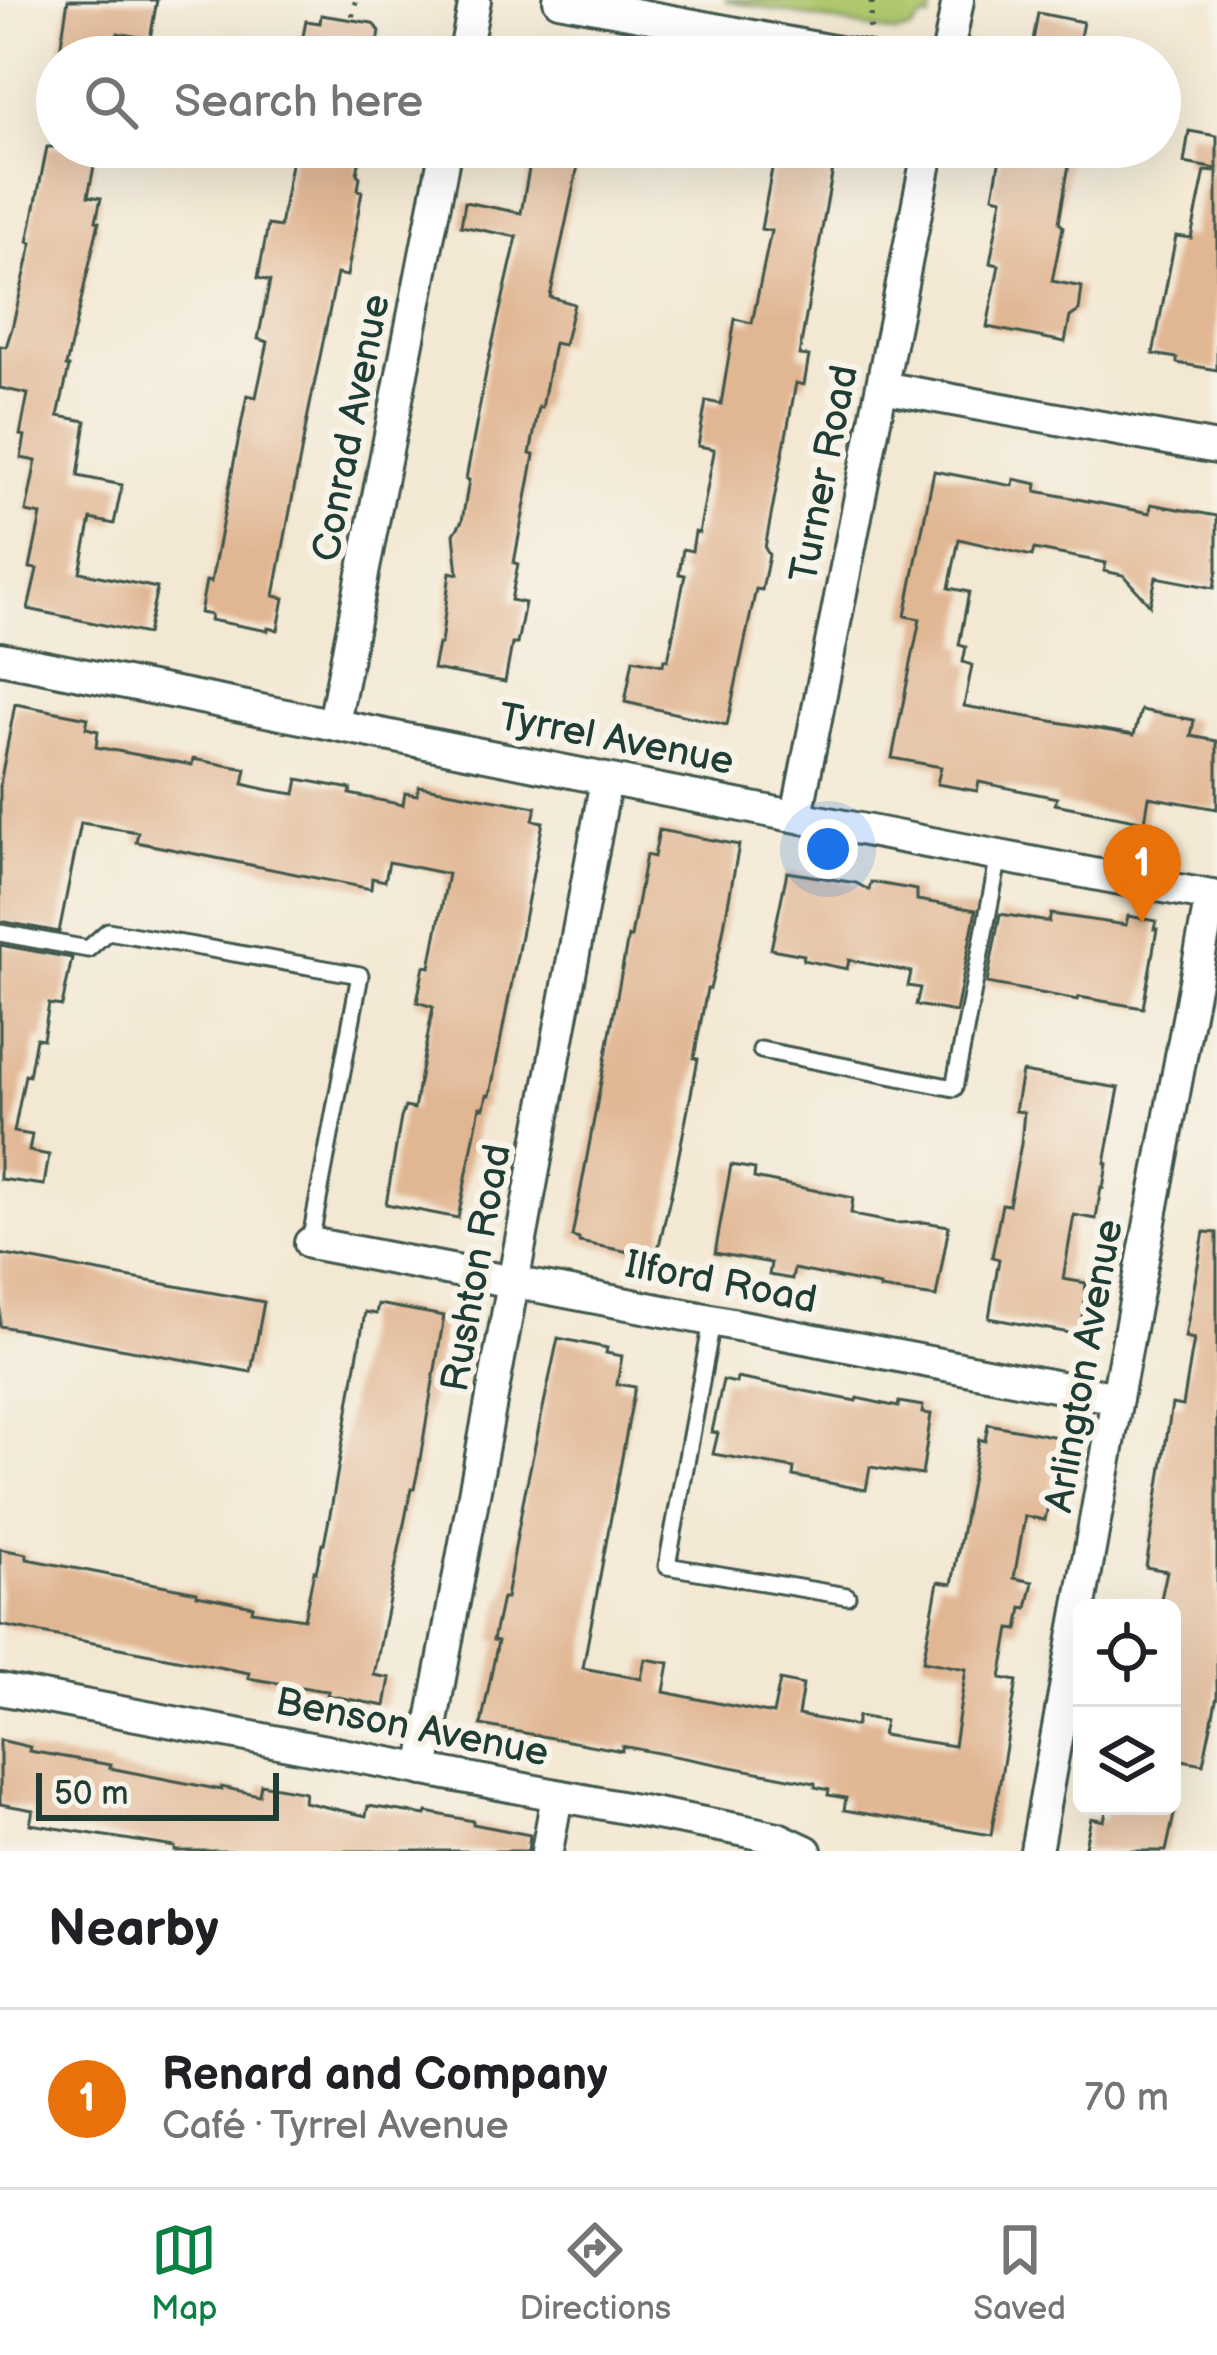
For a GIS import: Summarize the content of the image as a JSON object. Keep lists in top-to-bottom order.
{
  "streets": {
    "street": [
      "Conrad Avenue",
      "Turner Road",
      "Tyrrel Avenue",
      "Rushton Road",
      "Ilford Road",
      "Arlington Avenue",
      "Benson Avenue"
    ]
  },
  "crossings": [
    ["Conrad Avenue", "Tyrrel Avenue"],
    ["Turner Road", "Tyrrel Avenue"],
    ["Tyrrel Avenue", "Rushton Road"],
    ["Tyrrel Avenue", "Arlington Avenue"],
    ["Rushton Road", "Ilford Road"],
    ["Rushton Road", "Benson Avenue"],
    ["Ilford Road", "Arlington Avenue"]
  ],
  "scale_bar": "50 m",
  "page": {
    "search": "Search here",
    "pins": "1",
    "scale": "50 m",
    "heading": "Nearby",
    "list": [
      {
        "mark": "1",
        "name": "Renard and Company",
        "note": "Café · Tyrrel Avenue",
        "value": "70 m"
      }
    ],
    "nav": ["Map", "Directions", "Saved"]
  }
}
